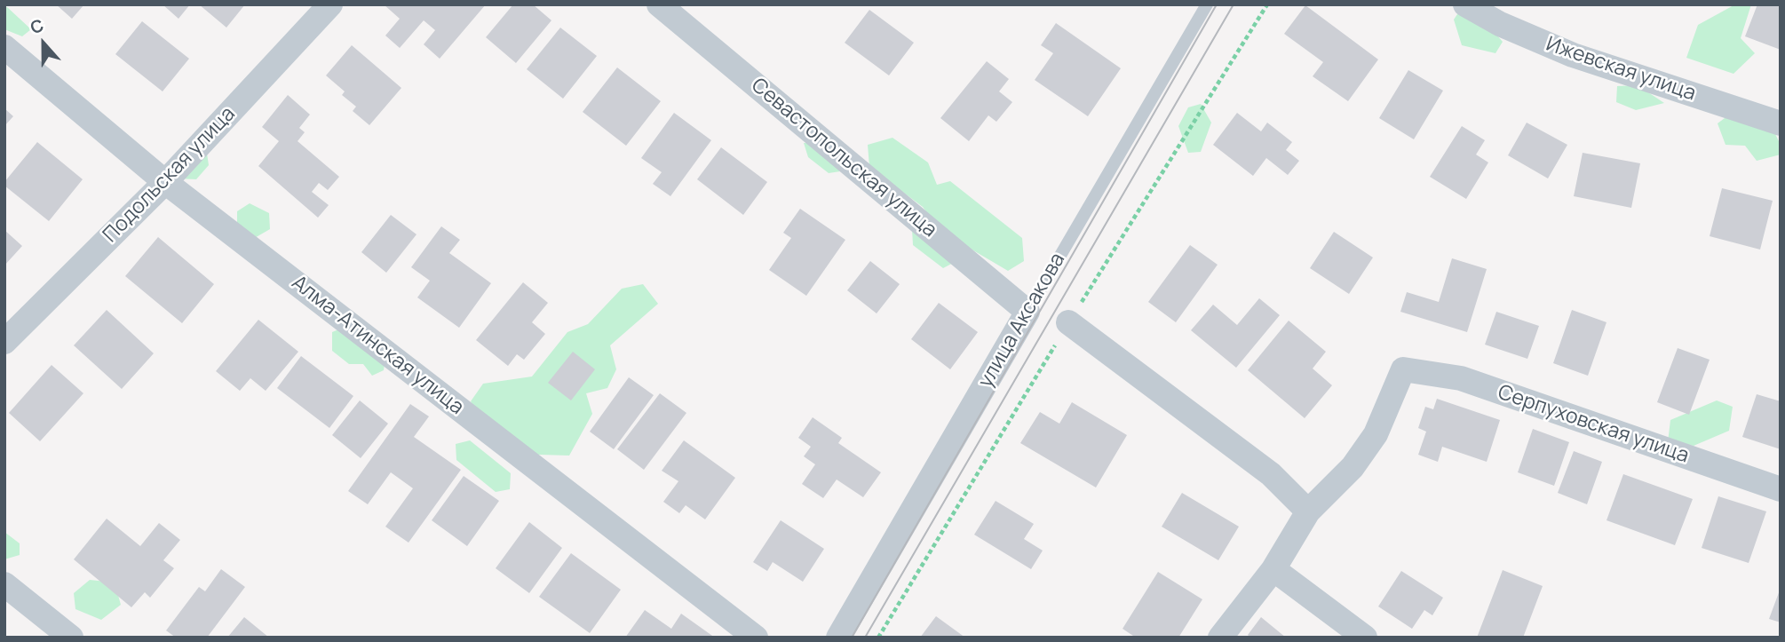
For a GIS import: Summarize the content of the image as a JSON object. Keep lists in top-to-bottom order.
{
  "streets": {
    "street": [
      "Ижевская улица",
      "Севастопольская улица",
      "Подольская улица",
      "улица Аксакова",
      "Алма-Атинская улица",
      "Серпуховская улица"
    ]
  },
  "crossings": [
    ["Севастопольская улица", "улица Аксакова"],
    ["Подольская улица", "Алма-Атинская улица"]
  ],
  "north": "top"
}
